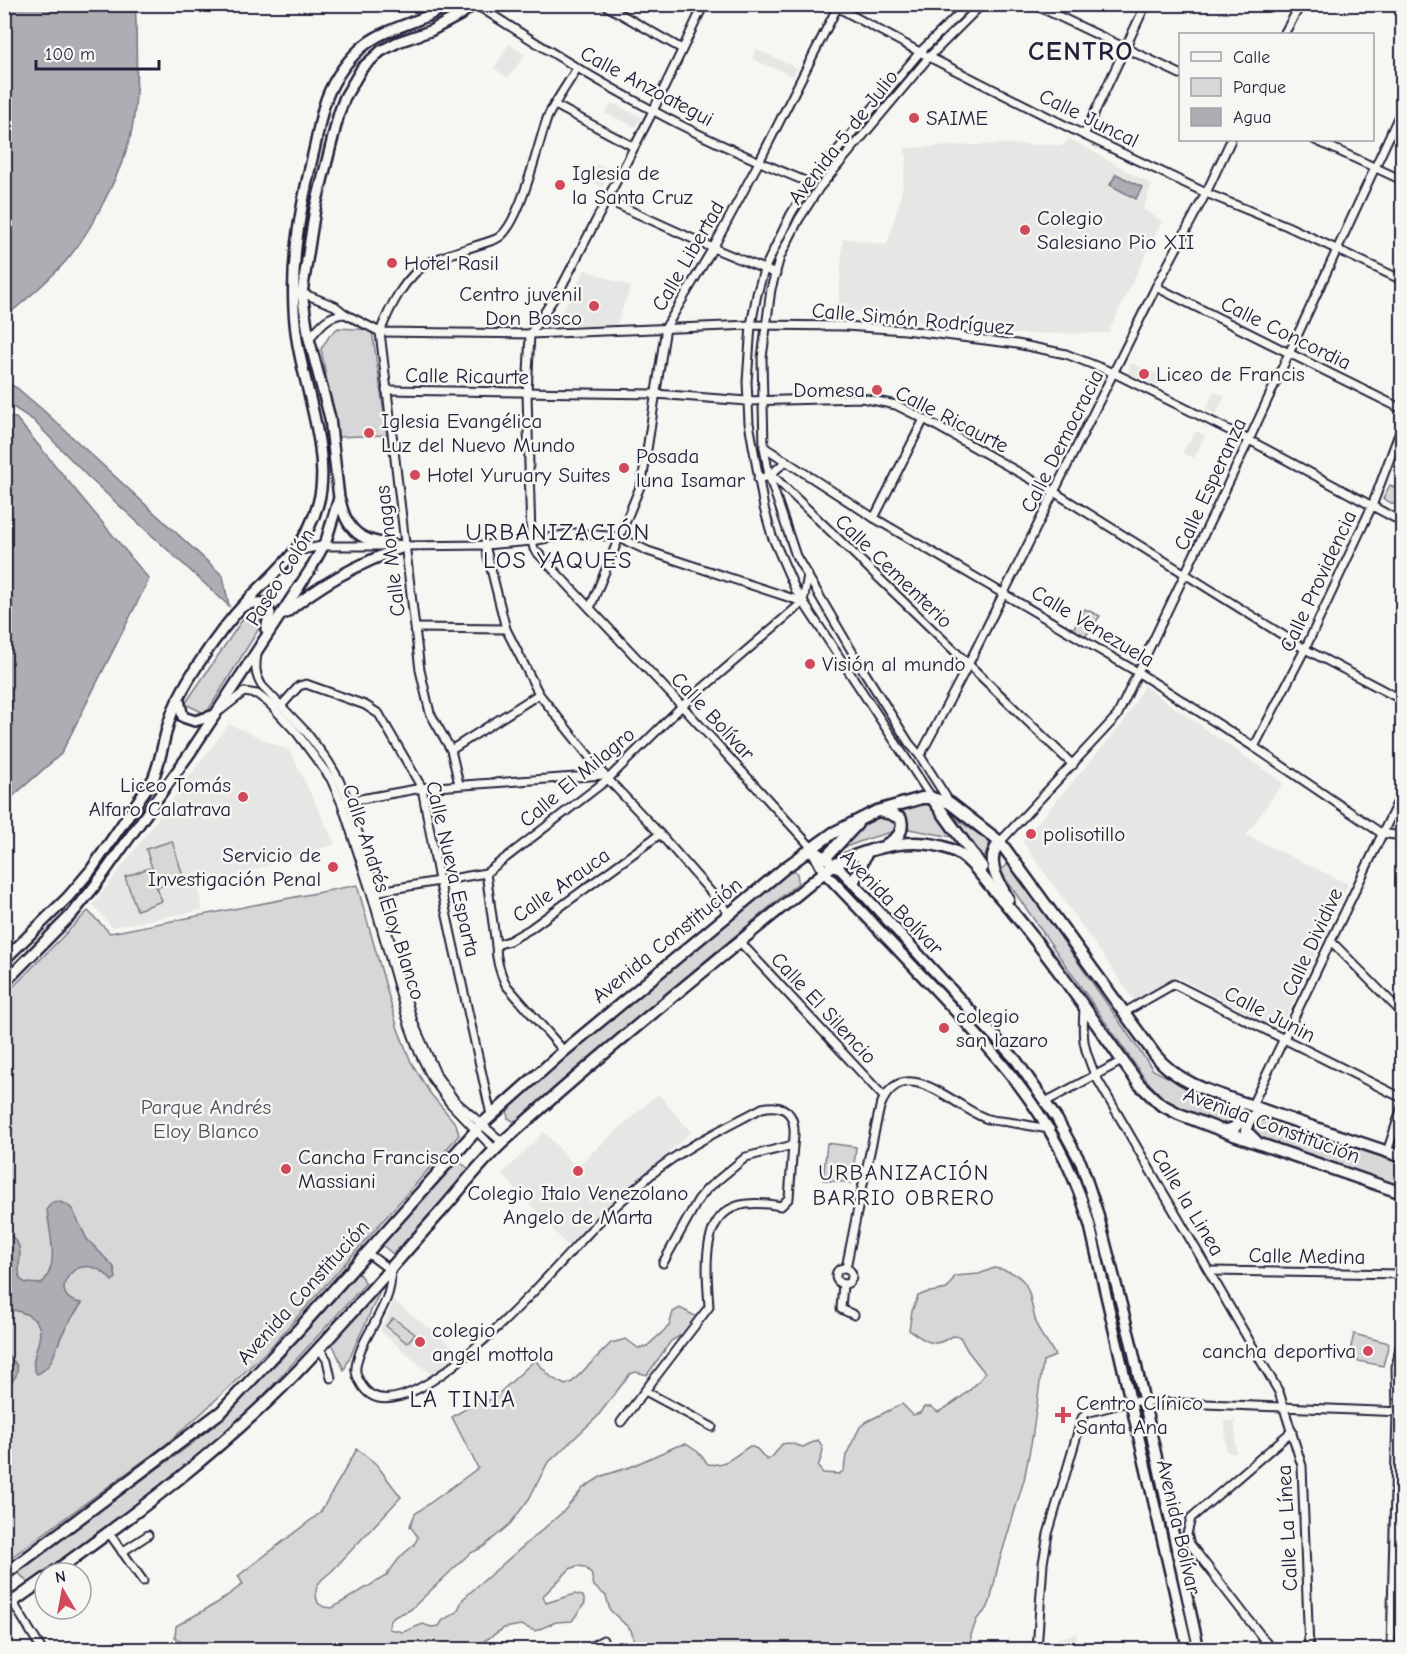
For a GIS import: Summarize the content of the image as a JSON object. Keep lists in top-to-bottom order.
{
  "streets": {
    "main road": ["Avenida Constitución"],
    "street": [
      "Calle Anzoategui",
      "Calle Juncal",
      "Avenida 5 de Julio",
      "Calle Libertad",
      "Calle Simón Rodríguez",
      "Calle Concordia",
      "Calle Ricaurte",
      "Calle Democracia",
      "Calle Esperanza",
      "Calle Monagas",
      "Calle Cementerio",
      "Paseo Colón",
      "Calle Providencia",
      "Calle Venezuela",
      "Calle Bolívar",
      "Calle El Milagro",
      "Calle Nueva Esparta",
      "Calle Arauca",
      "Calle Andrés Eloy Blanco",
      "Avenida Bolívar",
      "Calle Dividive",
      "Calle El Silencio",
      "Calle Junin",
      "Calle la Linea",
      "Calle Medina",
      "Calle La Línea"
    ]
  },
  "crossings": [
    ["Calle Anzoategui", "Avenida 5 de Julio"],
    ["Calle Anzoategui", "Calle Libertad"],
    ["Calle Anzoategui", "Calle Monagas"],
    ["Calle Anzoategui", "Paseo Colón"],
    ["Calle Juncal", "Avenida 5 de Julio"],
    ["Calle Juncal", "Calle Libertad"],
    ["Calle Juncal", "Calle Democracia"],
    ["Calle Juncal", "Calle Esperanza"],
    ["Avenida 5 de Julio", "Calle Simón Rodríguez"],
    ["Avenida 5 de Julio", "Calle Ricaurte"],
    ["Avenida 5 de Julio", "Calle Democracia"],
    ["Avenida 5 de Julio", "Calle Cementerio"],
    ["Avenida 5 de Julio", "Calle Venezuela"],
    ["Avenida 5 de Julio", "Calle El Milagro"],
    ["Avenida 5 de Julio", "Avenida Constitución"],
    ["Calle Libertad", "Calle Simón Rodríguez"],
    ["Calle Libertad", "Calle Ricaurte"],
    ["Calle Libertad", "Calle Bolívar"],
    ["Calle Simón Rodríguez", "Calle Democracia"],
    ["Calle Simón Rodríguez", "Calle Esperanza"],
    ["Calle Simón Rodríguez", "Calle Monagas"],
    ["Calle Simón Rodríguez", "Calle Providencia"],
    ["Calle Concordia", "Calle Democracia"],
    ["Calle Concordia", "Calle Esperanza"],
    ["Calle Ricaurte", "Calle Democracia"],
    ["Calle Ricaurte", "Calle Esperanza"],
    ["Calle Ricaurte", "Calle Monagas"],
    ["Calle Ricaurte", "Calle Providencia"],
    ["Calle Democracia", "Calle Cementerio"],
    ["Calle Democracia", "Calle Venezuela"],
    ["Calle Esperanza", "Calle Cementerio"],
    ["Calle Esperanza", "Calle Venezuela"],
    ["Calle Esperanza", "Avenida Constitución"],
    ["Paseo Colón", "Calle Andrés Eloy Blanco"],
    ["Calle Providencia", "Calle Venezuela"],
    ["Calle Venezuela", "Calle Dividive"],
    ["Calle Bolívar", "Calle El Milagro"],
    ["Calle Bolívar", "Avenida Bolívar"],
    ["Calle Bolívar", "Avenida Constitución"],
    ["Calle El Milagro", "Calle Nueva Esparta"],
    ["Calle El Milagro", "Calle Andrés Eloy Blanco"],
    ["Calle Nueva Esparta", "Calle Andrés Eloy Blanco"],
    ["Calle Nueva Esparta", "Avenida Constitución"],
    ["Calle Arauca", "Avenida Constitución"],
    ["Calle Andrés Eloy Blanco", "Avenida Constitución"],
    ["Avenida Bolívar", "Avenida Constitución"],
    ["Avenida Constitución", "Calle Dividive"],
    ["Avenida Constitución", "Calle El Silencio"],
    ["Avenida Constitución", "Calle Junin"],
    ["Avenida Constitución", "Calle la Linea"],
    ["Calle Dividive", "Calle Junin"],
    ["Calle la Linea", "Calle Medina"],
    ["Calle la Linea", "Calle La Línea"]
  ],
  "districts": [
    "CENTRO",
    "URBANIZACIÓN LOS YAQUES",
    "URBANIZACIÓN BARRIO OBRERO",
    "LA TINIA"
  ],
  "parks": ["Parque Andrés Eloy Blanco"],
  "places": {
    "other": [
      "SAIME",
      "Iglesia de la Santa Cruz",
      "Colegio Salesiano Pio XII",
      "Hotel Rasil",
      "Centro juvenil Don Bosco",
      "Liceo de Francis",
      "Domesa",
      "Iglesia Evangélica Luz del Nuevo Mundo",
      "Posada luna Isamar",
      "Hotel Yuruary Suites",
      "Visión al mundo",
      "Liceo Tomás Alfaro Calatrava",
      "polisotillo",
      "Servicio de Investigación Penal",
      "colegio san lazaro",
      "Cancha Francisco Massiani",
      "Colegio Italo Venezolano Angelo de Marta",
      "colegio angel mottola",
      "cancha deportiva"
    ],
    "health": ["Centro Clínico Santa Ana"]
  },
  "legend": ["Calle", "Parque", "Agua"],
  "scale_bar": "100 m",
  "north": "top"
}
